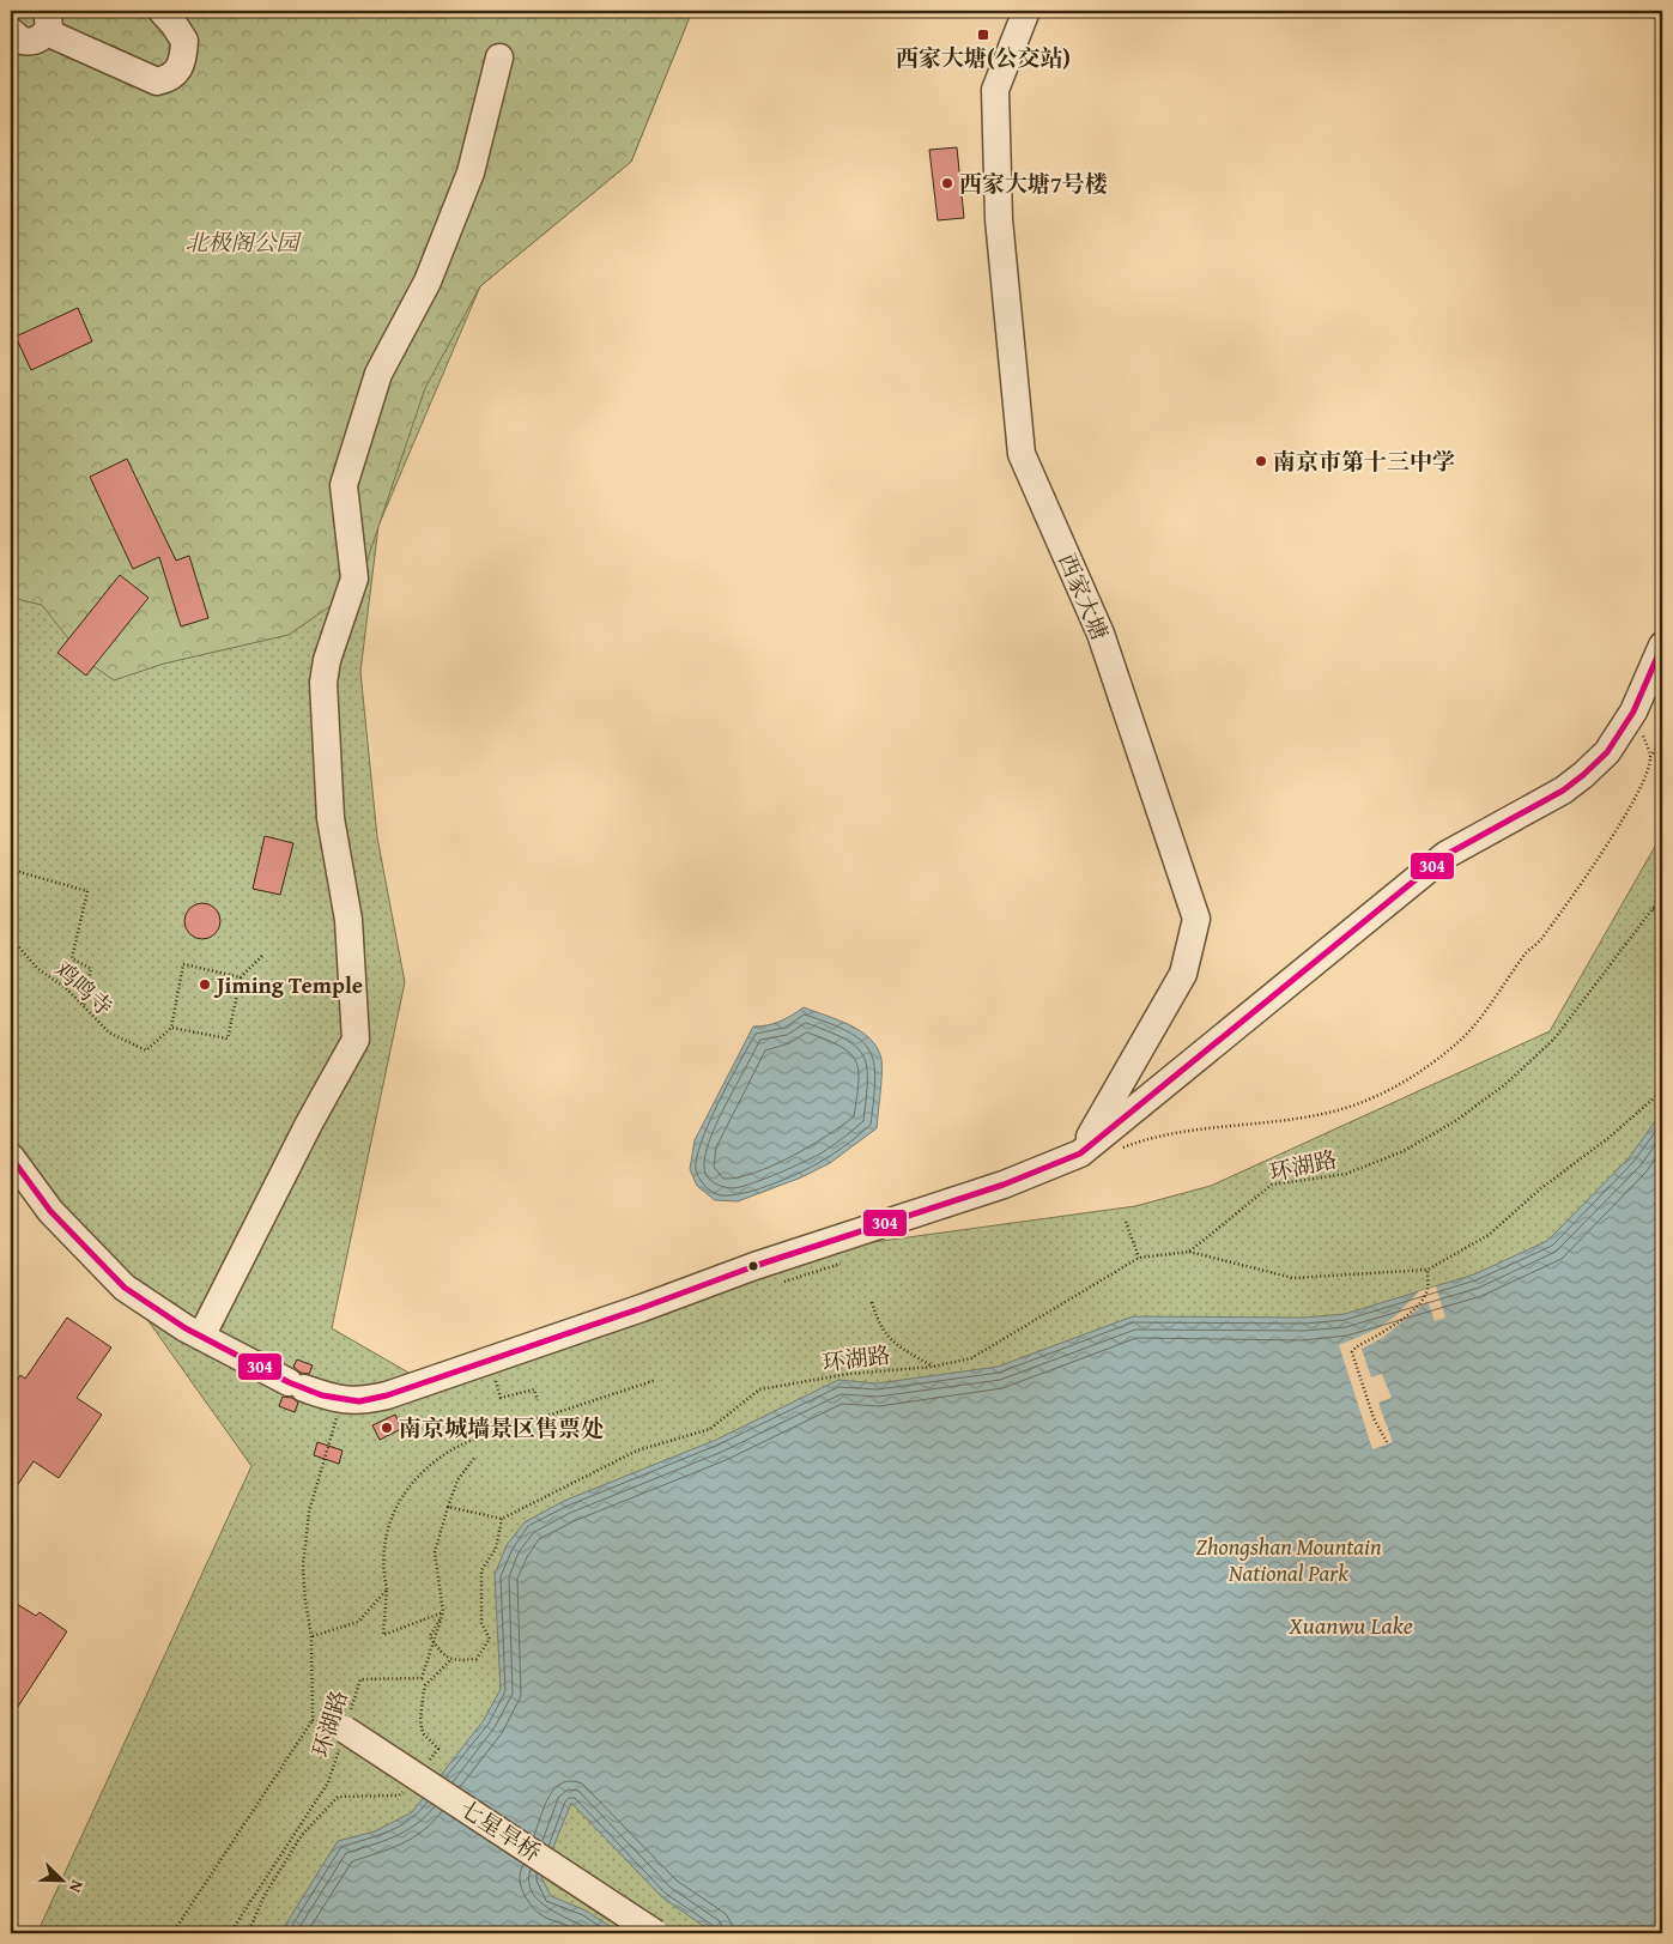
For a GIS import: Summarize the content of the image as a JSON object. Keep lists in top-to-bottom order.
{
  "streets": {
    "street": ["西家大塘", "七星旱桥"],
    "path": ["鸡鸣寺", "环湖路"]
  },
  "crossings": [
    ["环湖路", "七星旱桥"]
  ],
  "water": ["Xuanwu Lake"],
  "parks": ["北极阁公园", "Zhongshan Mountain National Park"],
  "places": {
    "transit": ["西家大塘(公交站)"],
    "other": [
      "西家大塘7号楼",
      "南京市第十三中学",
      "Jiming Temple",
      "南京城墙景区售票处"
    ]
  },
  "lines": ["transit line 304"],
  "north": "bottom right"
}
